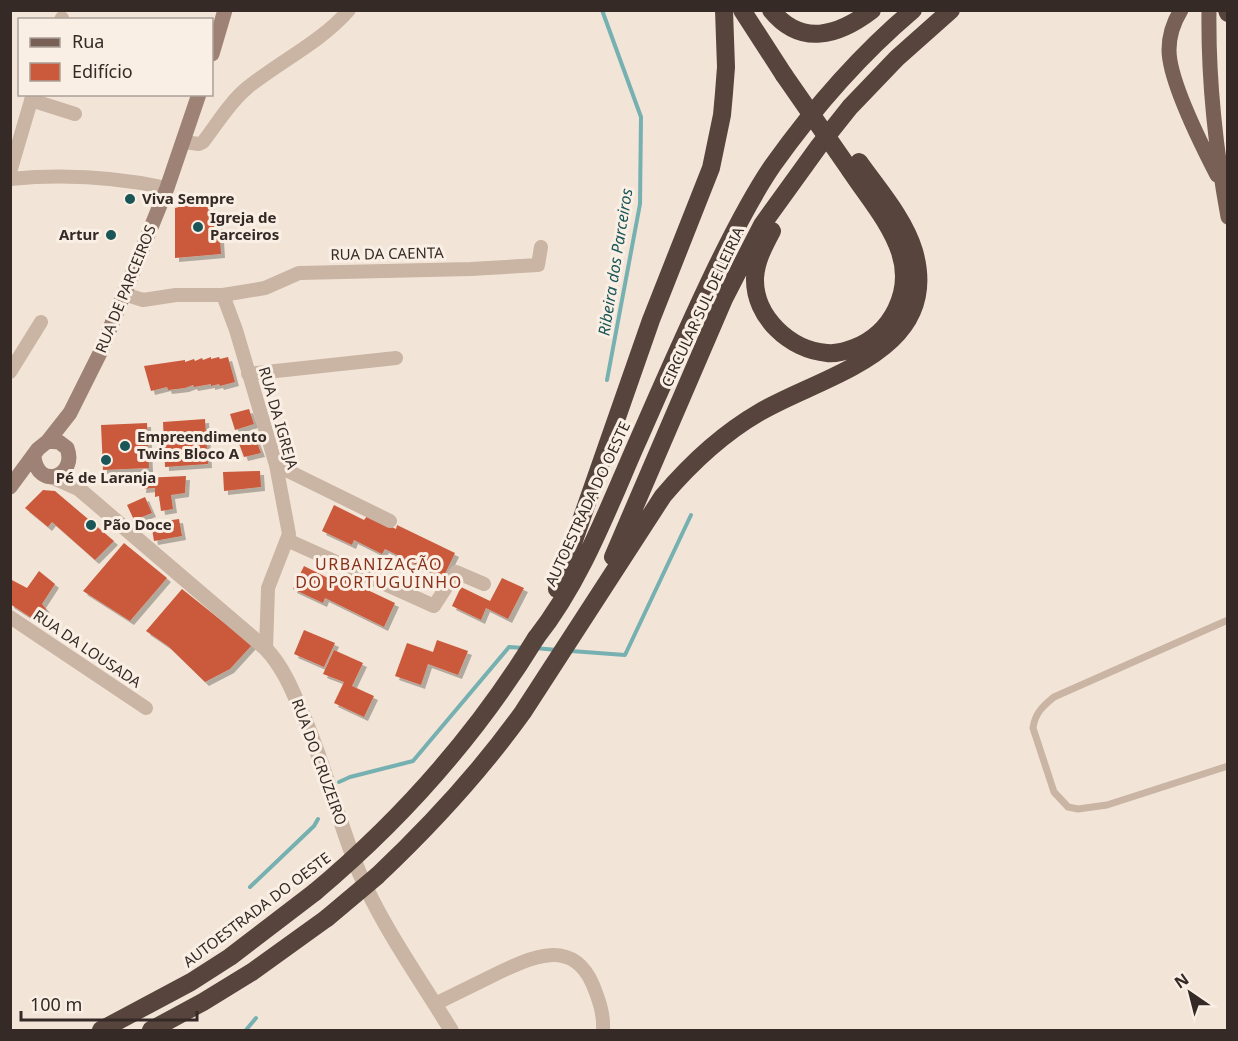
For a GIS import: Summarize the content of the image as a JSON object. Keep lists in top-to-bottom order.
{
  "streets": {
    "highway": ["CIRCULAR SUL DE LEIRIA", "AUTOESTRADA DO OESTE"],
    "main road": ["RUA DE PARCEIROS"],
    "street": [
      "RUA DA CAENTA",
      "RUA DA IGREJA",
      "RUA DA LOUSADA",
      "RUA DO CRUZEIRO"
    ]
  },
  "crossings": [
    ["RUA DA CAENTA", "RUA DA IGREJA"],
    ["RUA DE PARCEIROS", "RUA DO CRUZEIRO"],
    ["RUA DA IGREJA", "RUA DO CRUZEIRO"]
  ],
  "districts": ["URBANIZAÇÃO DO PORTUGUINHO"],
  "water": ["Ribeira dos Parceiros"],
  "places": [
    "Viva Sempre",
    "Igreja de Parceiros",
    "Artur",
    "Empreendimento Twins Bloco A",
    "Pé de Laranja",
    "Pão Doce"
  ],
  "legend": ["Rua", "Edifício"],
  "scale_bar": "100 m",
  "north": "top left"
}
